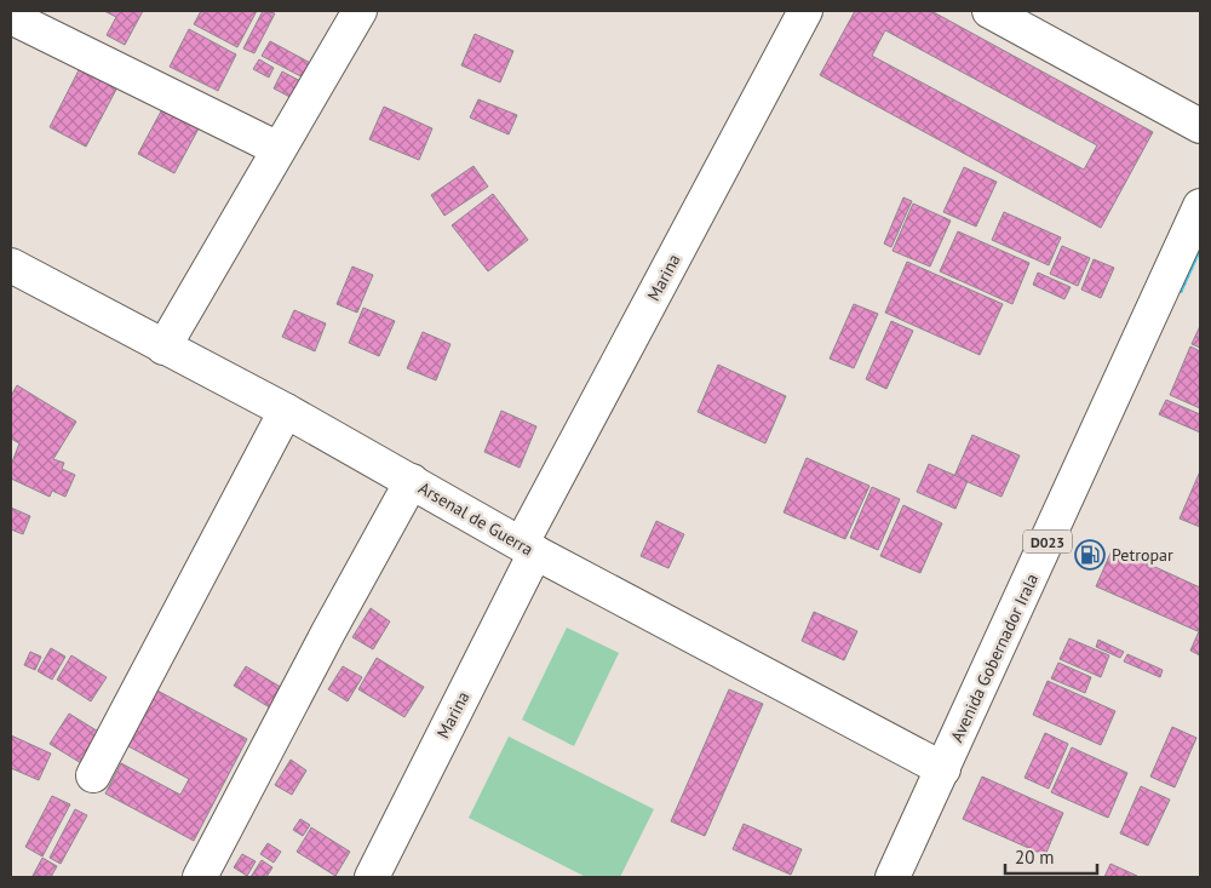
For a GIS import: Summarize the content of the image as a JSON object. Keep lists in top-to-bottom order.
{
  "streets": {
    "street": [
      "Marina",
      "Arsenal de Guerra",
      "D023",
      "Avenida Gobernador Irala"
    ]
  },
  "crossings": [
    ["Marina", "Arsenal de Guerra"],
    ["Arsenal de Guerra", "Avenida Gobernador Irala"]
  ],
  "places": {
    "fuel station": ["Petropar"]
  },
  "scale_bar": "20 m"
}
